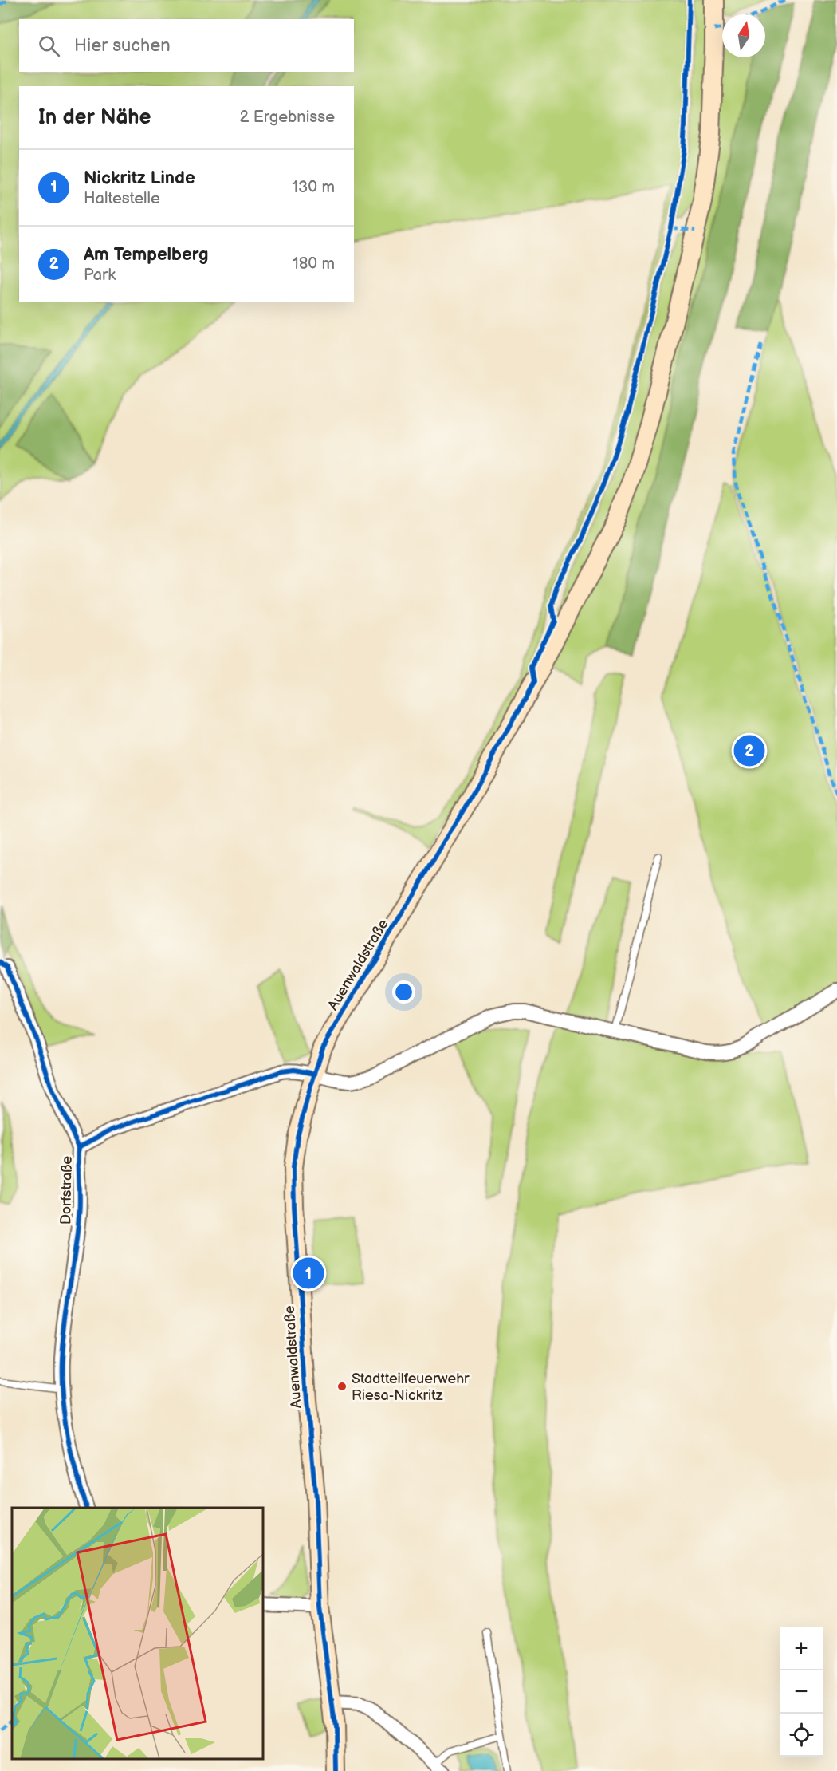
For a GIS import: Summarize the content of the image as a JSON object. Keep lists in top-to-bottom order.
{
  "streets": {
    "street": ["Auenwaldstraße", "Dorfstraße"]
  },
  "crossings": [
    ["Auenwaldstraße", "Dorfstraße"]
  ],
  "places": ["Stadtteilfeuerwehr Riesa-Nickritz"],
  "north": "top",
  "page": {
    "search": "Hier suchen",
    "heading": ["In der Nähe", "2 Ergebnisse"],
    "list": [
      {
        "mark": "1",
        "name": "Nickritz Linde",
        "note": "Haltestelle",
        "value": "130 m"
      },
      {
        "mark": "2",
        "name": "Am Tempelberg",
        "note": "Park",
        "value": "180 m"
      }
    ],
    "pins": ["2", "1"],
    "map_buttons": ["+", "−"]
  }
}
